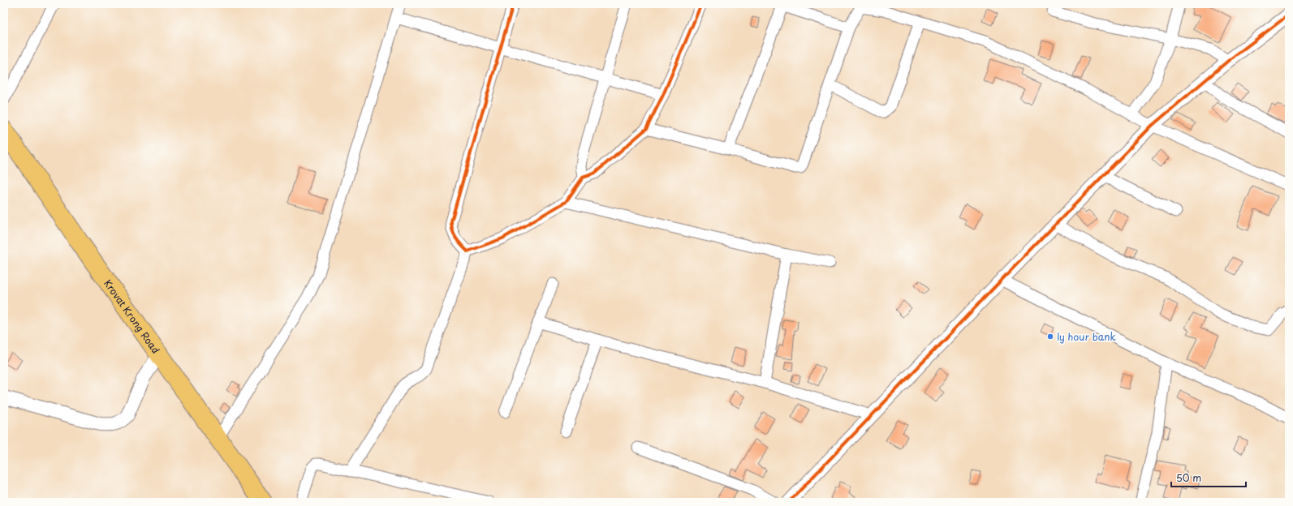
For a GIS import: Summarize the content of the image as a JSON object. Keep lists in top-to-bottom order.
{
  "streets": {
    "highway": ["Krovat Krong Road"]
  },
  "places": ["ly hour bank"],
  "scale_bar": "50 m"
}
